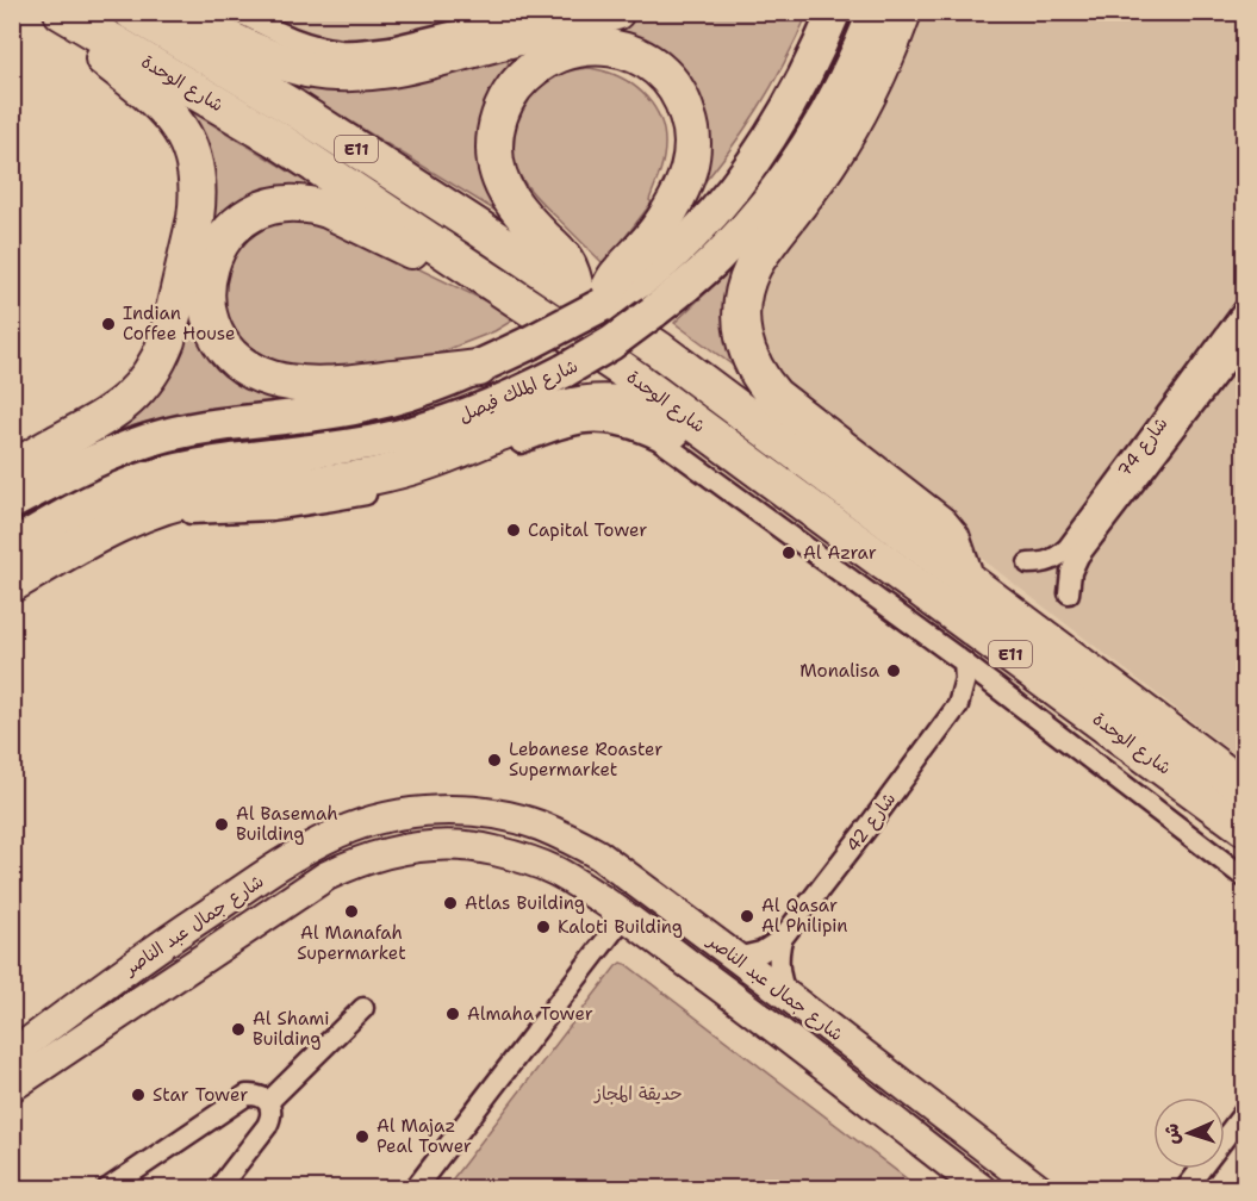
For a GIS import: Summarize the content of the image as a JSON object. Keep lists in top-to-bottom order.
{
  "streets": {
    "highway": ["شارع الوحدة", "E11"],
    "main road": ["شارع الملك فيصل"],
    "street": ["شارع 74", "شارع 42", "شارع جمال عبد الناصر"]
  },
  "crossings": [
    ["شارع الوحدة", "شارع الملك فيصل"],
    ["شارع 42", "شارع جمال عبد الناصر"]
  ],
  "parks": ["حديقة المجاز"],
  "places": [
    "Indian Coffee House",
    "Capital Tower",
    "Al Azrar",
    "Monalisa",
    "Lebanese Roaster Supermarket",
    "Al Basemah Building",
    "Atlas Building",
    "Al Manafah Supermarket",
    "Al Qasar Al Philipin",
    "Kaloti Building",
    "Almaha Tower",
    "Al Shami Building",
    "Star Tower",
    "Al Majaz Peal Tower"
  ],
  "north": "left"
}
